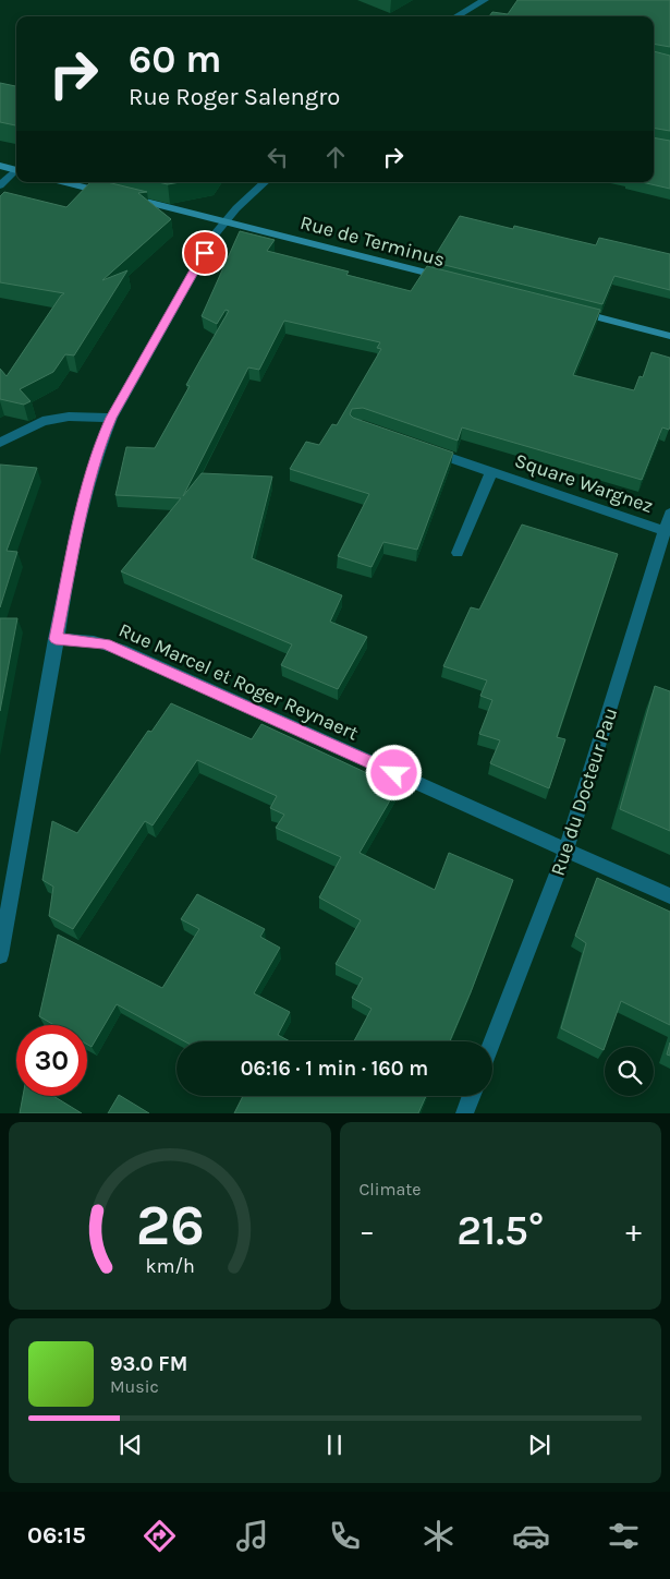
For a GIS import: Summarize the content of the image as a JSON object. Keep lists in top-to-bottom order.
{
  "streets": {
    "main road": ["Rue de Terminus"],
    "street": ["Square Wargnez", "Rue Marcel et Roger Reynaert", "Rue du Docteur Pau"]
  },
  "crossings": [
    ["Square Wargnez", "Rue du Docteur Pau"],
    ["Rue Marcel et Roger Reynaert", "Rue du Docteur Pau"]
  ],
  "page": {
    "turn": ["60 m", "Rue Roger Salengro"],
    "limit": "30",
    "trip": "06:16 · 1 min · 160 m",
    "tile": "Climate",
    "heat": ["−", "21.5°", "+"],
    "song": ["93.0 FM", "Music"],
    "tabs": "06:15",
    "gauge": ["26", "km/h"]
  }
}
